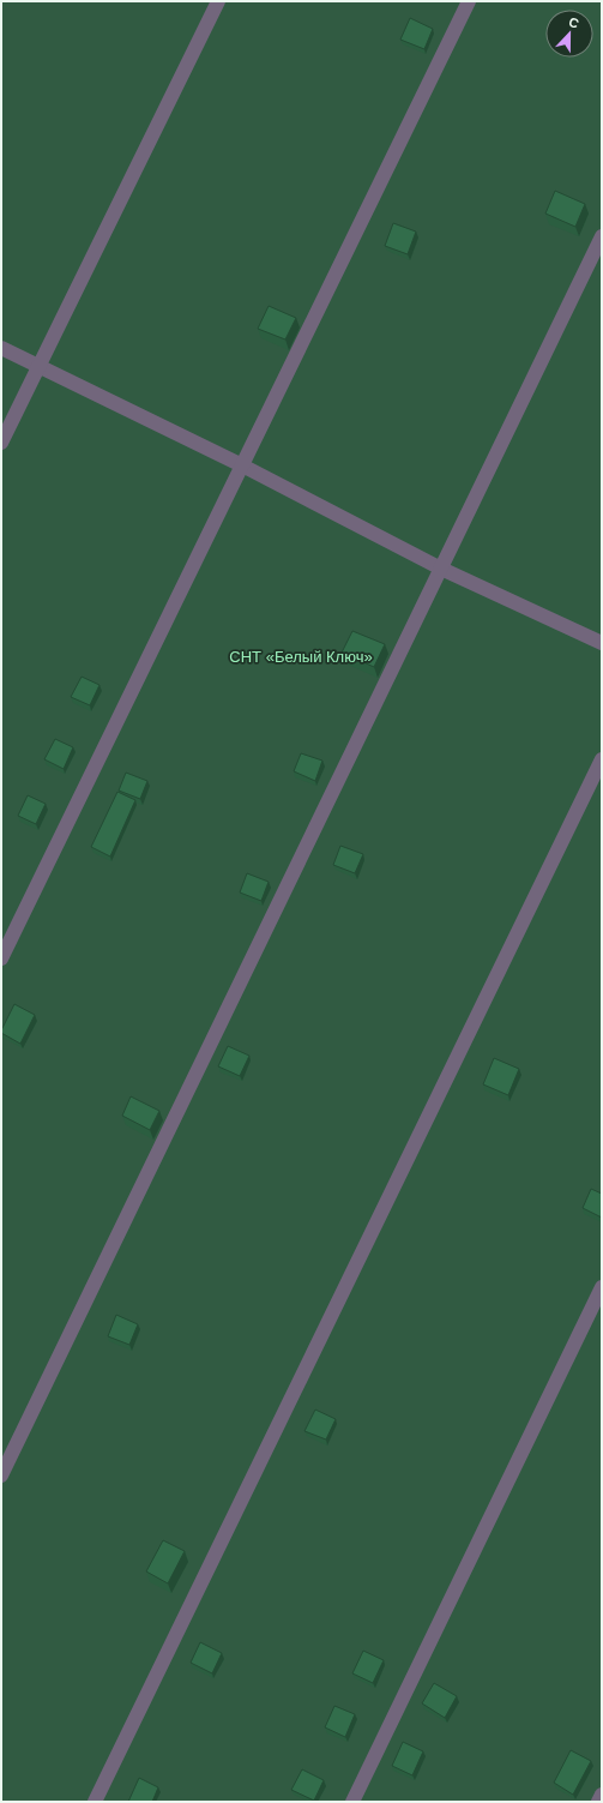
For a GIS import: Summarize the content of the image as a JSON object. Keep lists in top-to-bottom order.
{
  "parks": ["СНТ «Белый Ключ»"],
  "north": "top"
}
